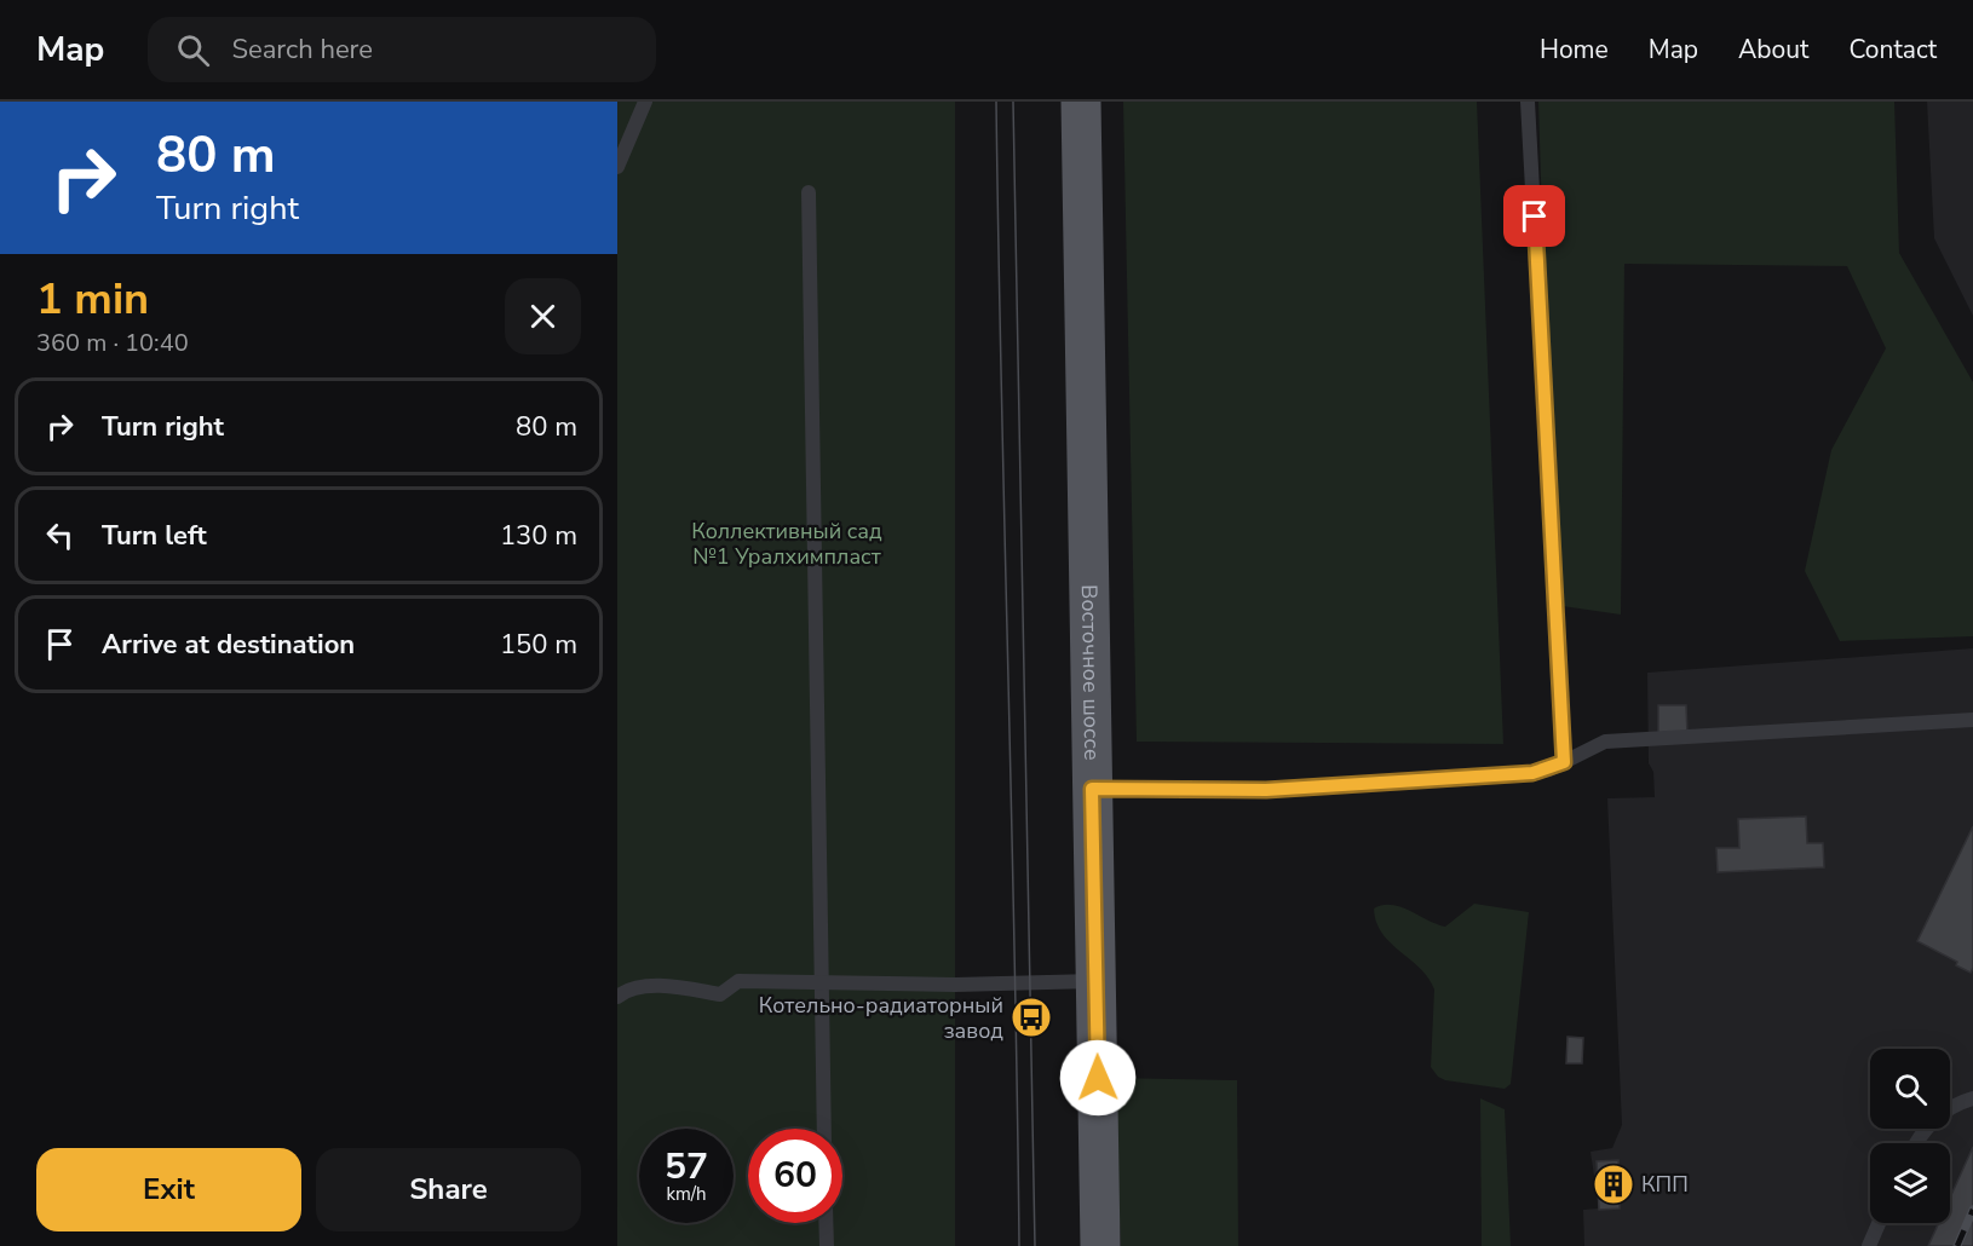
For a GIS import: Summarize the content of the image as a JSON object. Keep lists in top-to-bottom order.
{
  "streets": {
    "main road": ["Восточное шоссе"]
  },
  "parks": ["Коллективный сад №1 Уралхимпласт"],
  "places": {
    "bus stop": ["Котельно-радиаторный завод"],
    "building": ["КПП"]
  },
  "page": {
    "header": "Map",
    "search": "Search here",
    "nav": [
      "Home",
      "Map",
      "About",
      "Contact"
    ],
    "turn": ["80 m", "Turn right"],
    "heading": ["1 min", "360 m · 10:40"],
    "list": [
      {
        "name": "Turn right",
        "value": "80 m"
      },
      {
        "name": "Turn left",
        "value": "130 m"
      },
      {
        "name": "Arrive at destination",
        "value": "150 m"
      }
    ],
    "speed": "57 km/h",
    "limit": "60",
    "buttons": ["Exit", "Share"]
  }
}
